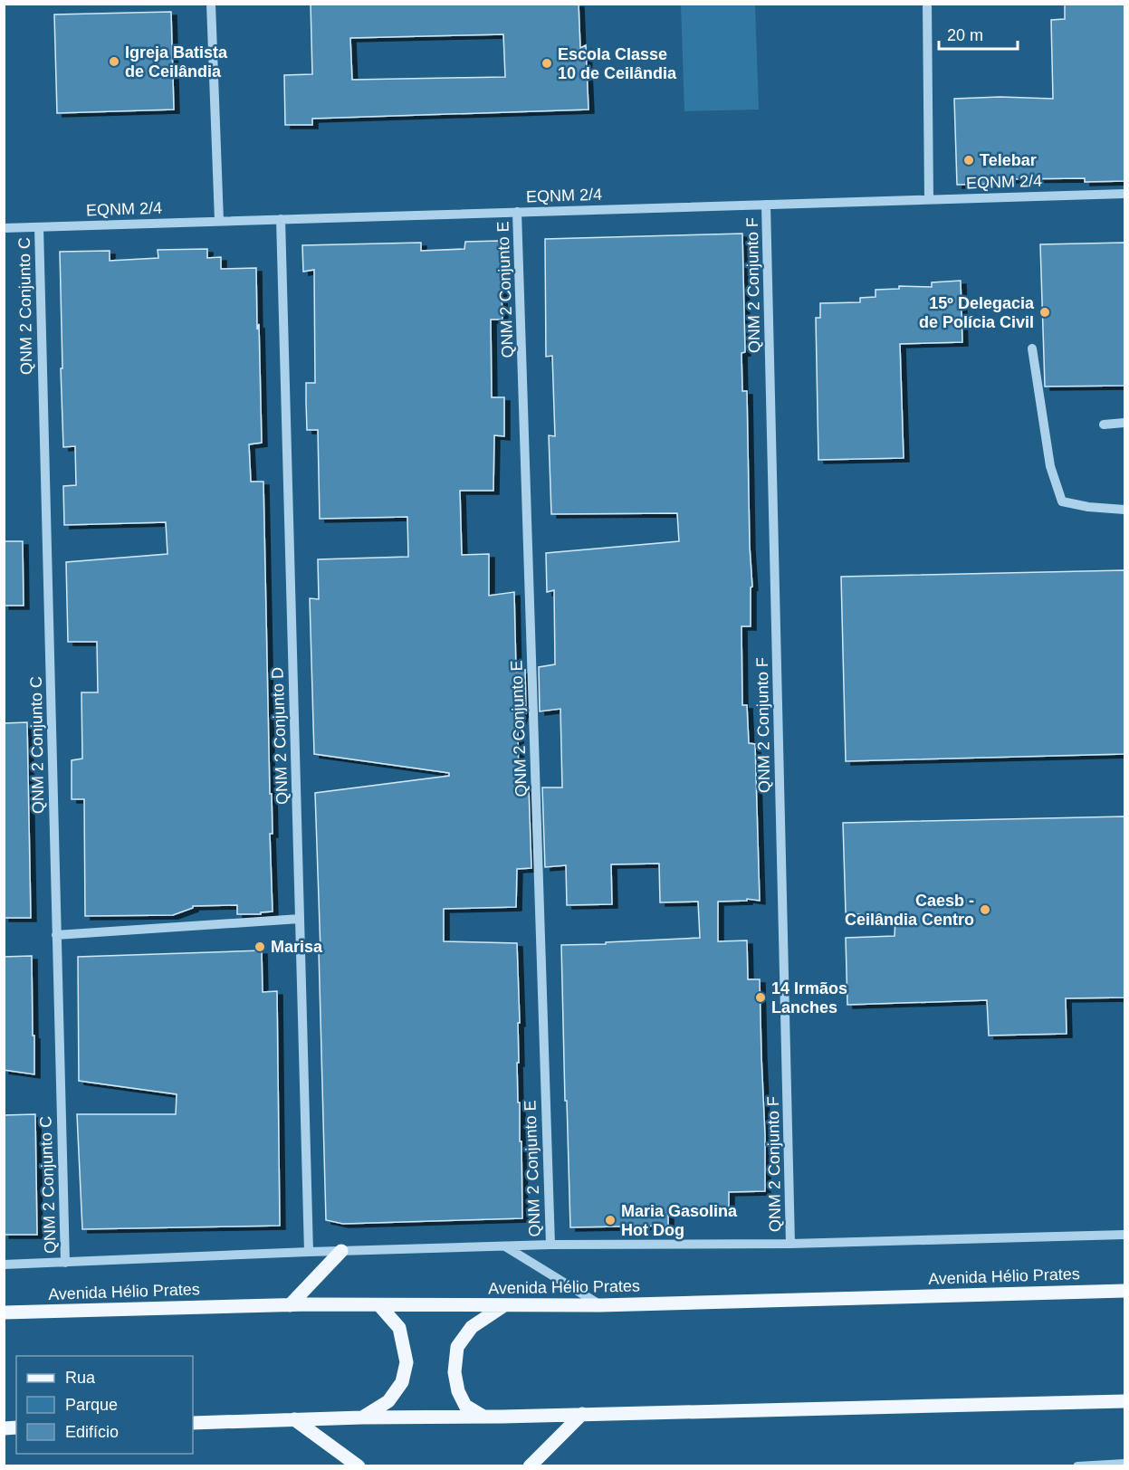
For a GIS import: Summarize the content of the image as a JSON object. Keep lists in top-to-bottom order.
{
  "streets": {
    "main road": ["Avenida Hélio Prates"],
    "street": [
      "EQNM 2/4",
      "QNM 2 Conjunto F",
      "QNM 2 Conjunto E",
      "QNM 2 Conjunto C",
      "QNM 2 Conjunto D"
    ]
  },
  "crossings": [
    ["EQNM 2/4", "QNM 2 Conjunto F"],
    ["EQNM 2/4", "QNM 2 Conjunto E"],
    ["EQNM 2/4", "QNM 2 Conjunto C"],
    ["EQNM 2/4", "QNM 2 Conjunto D"]
  ],
  "places": [
    "Igreja Batista de Ceilândia",
    "Escola Classe 10 de Ceilândia",
    "Telebar",
    "15º Delegacia de Polícia Civil",
    "Caesb - Ceilândia Centro",
    "Marisa",
    "14 Irmãos Lanches",
    "Maria Gasolina Hot Dog"
  ],
  "legend": ["Rua", "Parque", "Edifício"],
  "scale_bar": "20 m"
}
